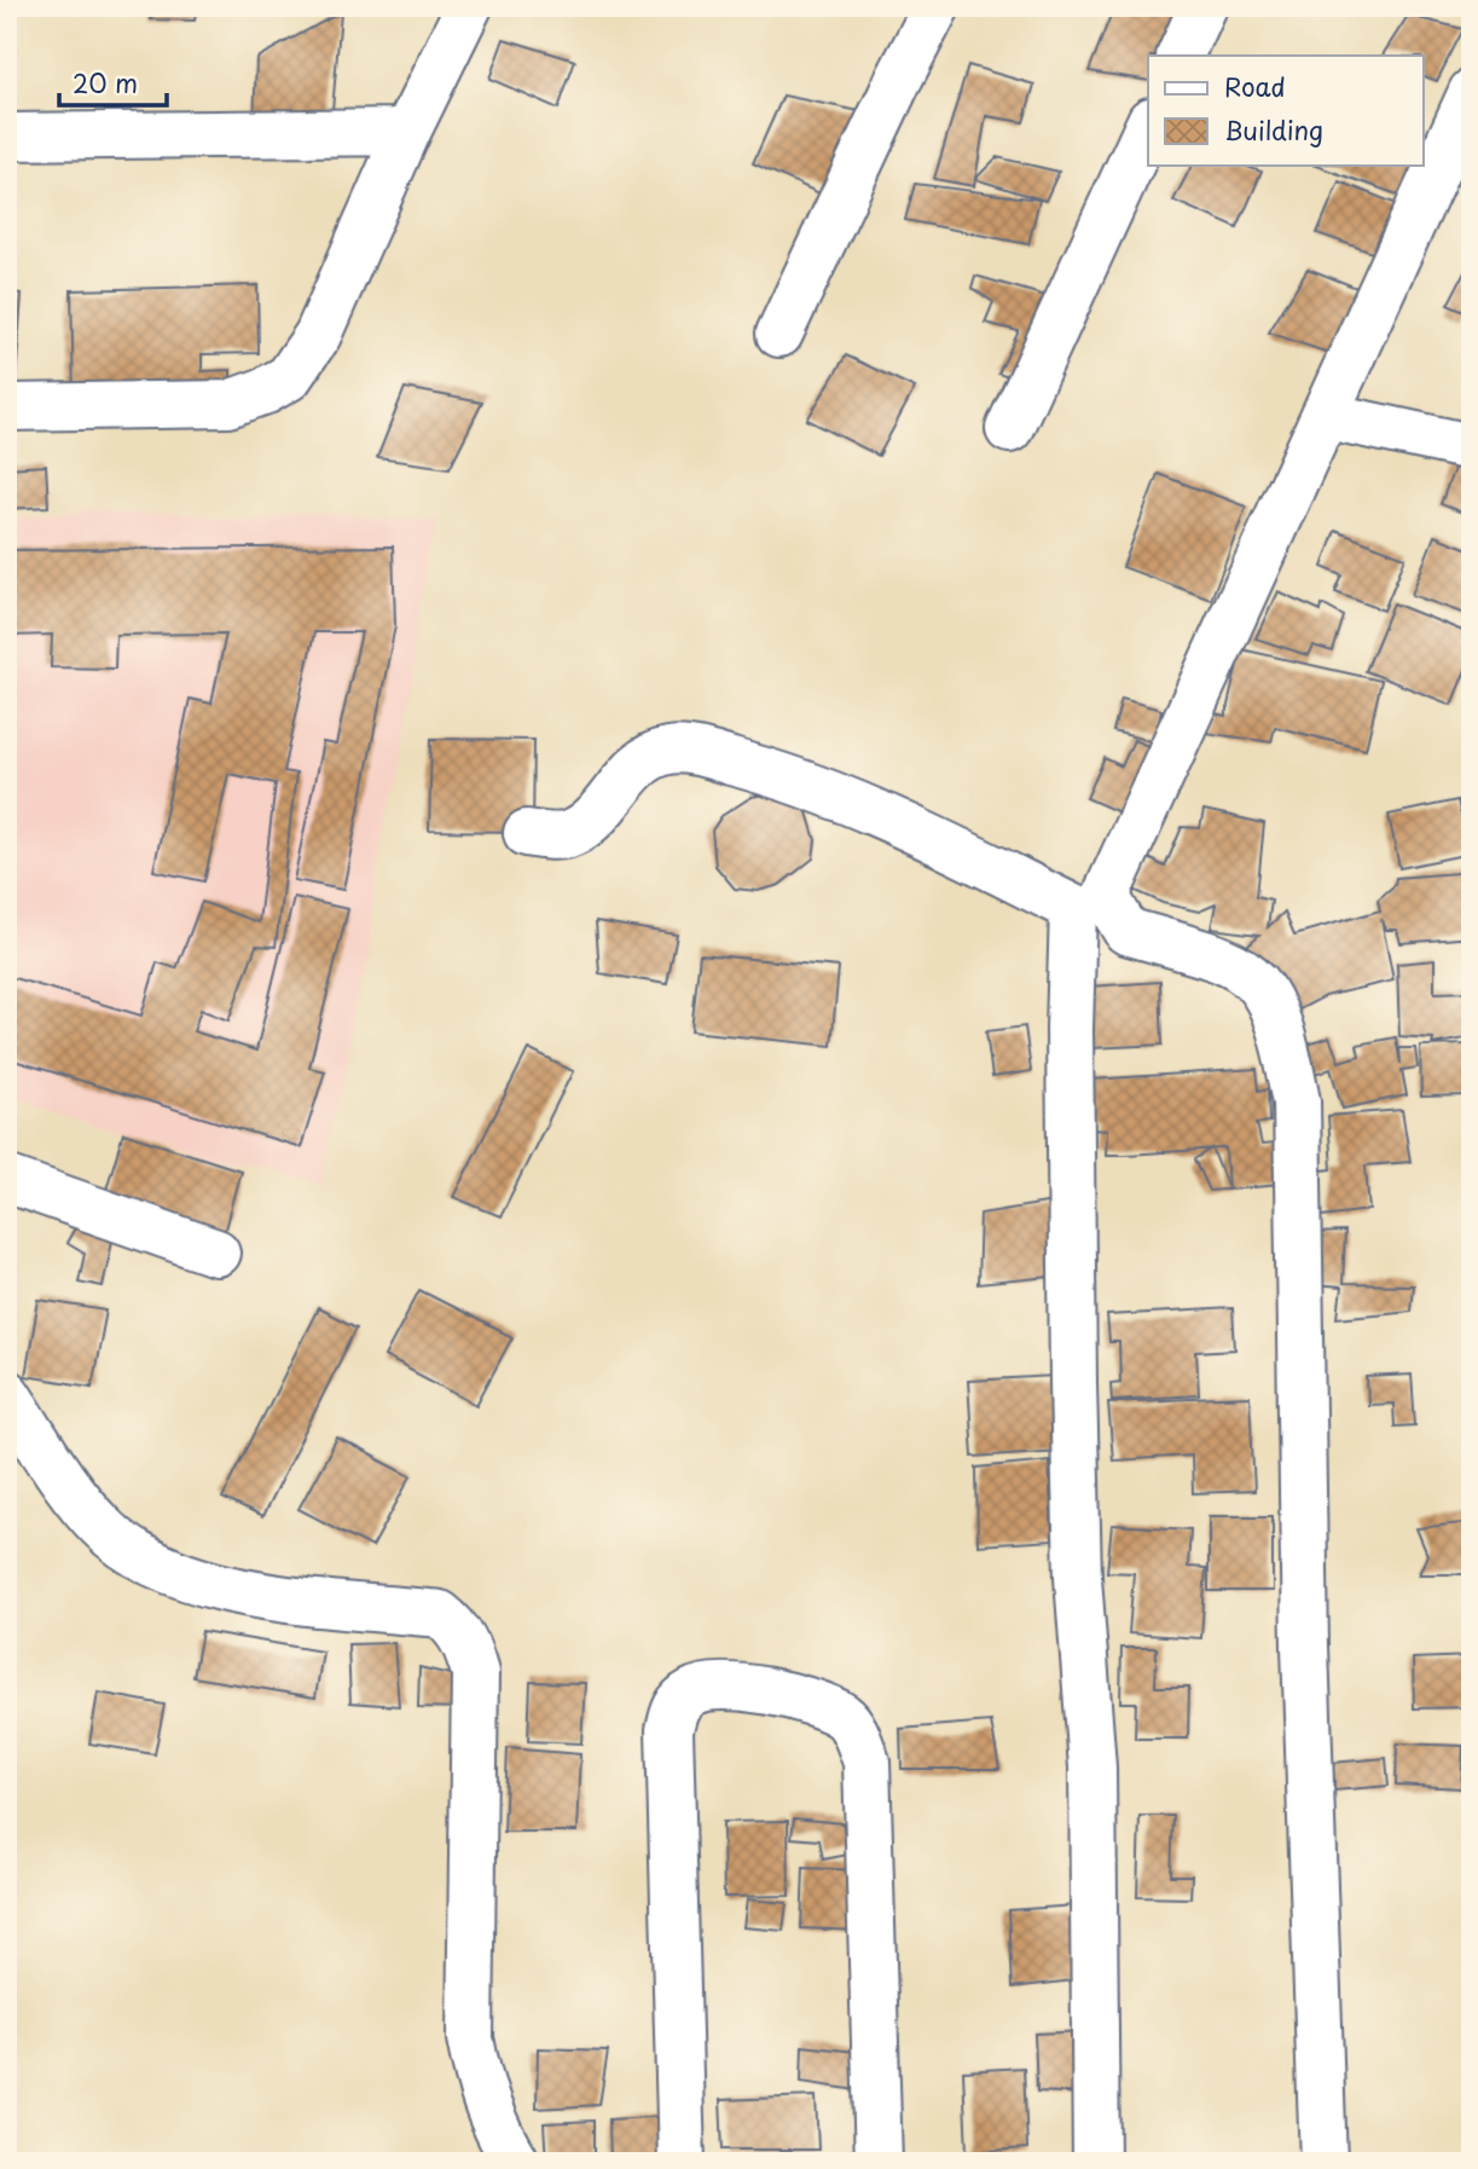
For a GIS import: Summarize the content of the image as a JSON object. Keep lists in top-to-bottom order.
{
  "legend": ["Road", "Building"],
  "scale_bar": "20 m"
}
